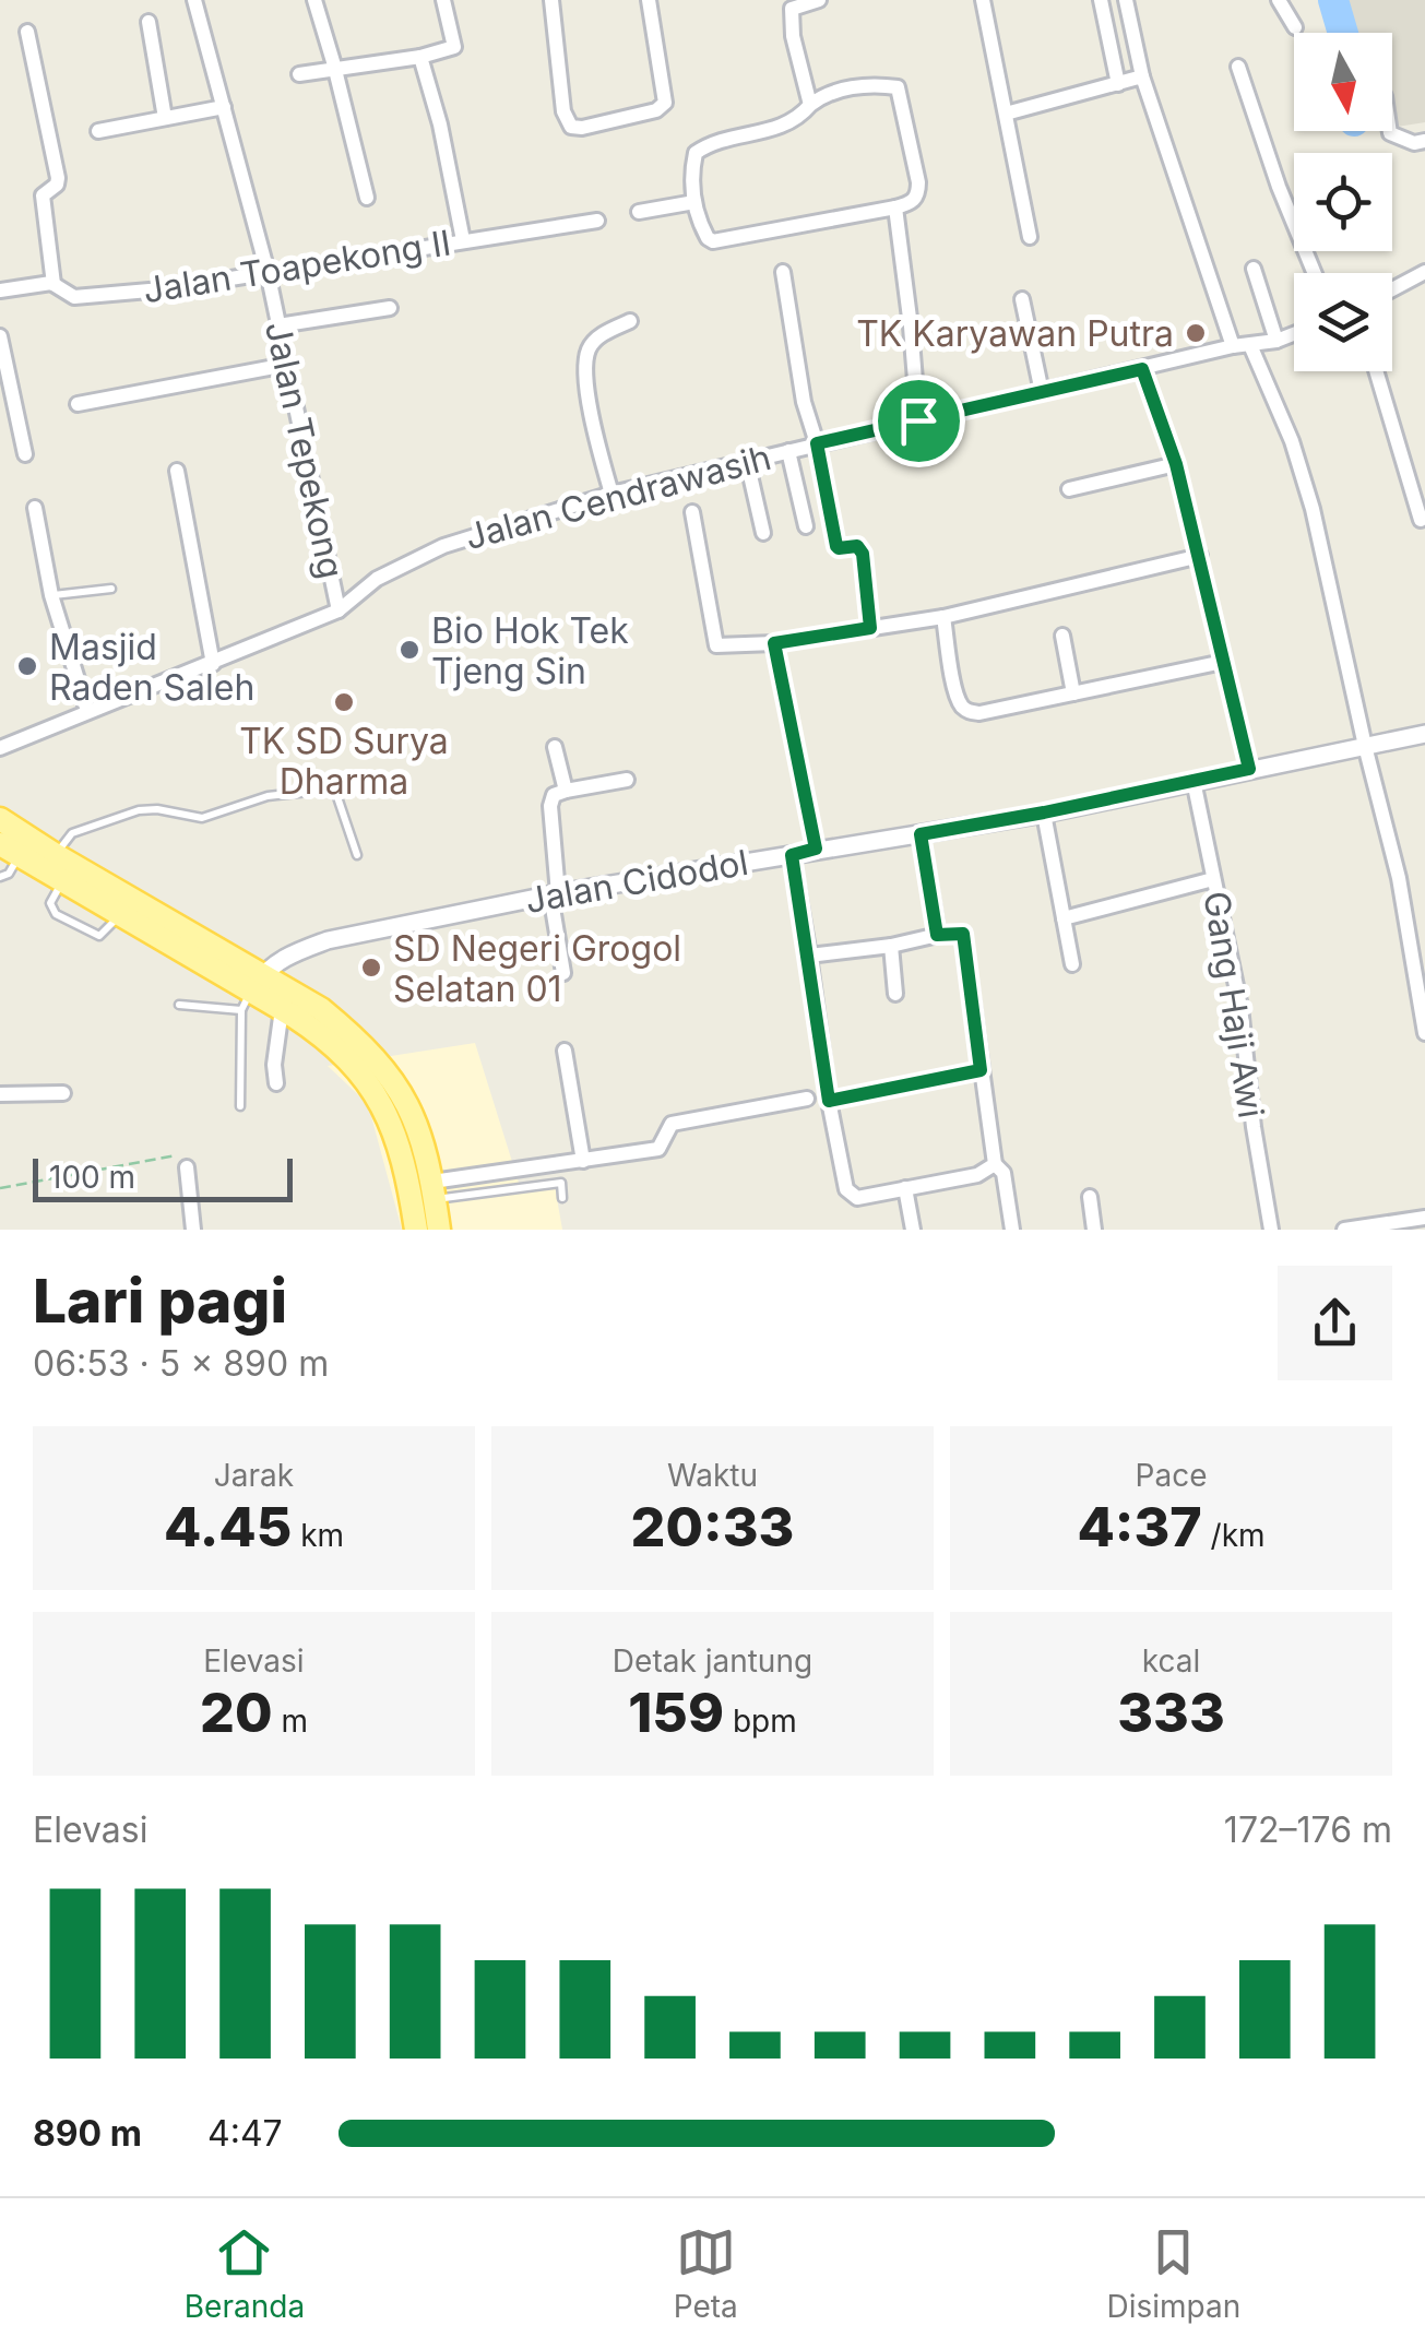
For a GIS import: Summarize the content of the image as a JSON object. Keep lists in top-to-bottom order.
{
  "streets": {
    "street": [
      "Jalan Toapekong II",
      "Jalan Tepekong",
      "Jalan Cendrawasih",
      "Jalan Cidodol",
      "Gang Haji Awi"
    ]
  },
  "crossings": [
    ["Jalan Toapekong II", "Jalan Tepekong"],
    ["Jalan Tepekong", "Jalan Cendrawasih"],
    ["Jalan Cidodol", "Gang Haji Awi"]
  ],
  "places": [
    "TK Karyawan Putra",
    "Bio Hok Tek Tjeng Sin",
    "Masjid Raden Saleh",
    "TK SD Surya Dharma",
    "SD Negeri Grogol Selatan 01"
  ],
  "scale_bar": "100 m",
  "north": "bottom",
  "page": {
    "scale": "100 m",
    "heading": ["Lari pagi", "06:53 · 5 × 890 m"],
    "stats": [
      ["Jarak", "4.45 km"],
      ["Waktu", "20:33"],
      ["Pace", "4:37 /km"],
      ["Elevasi", "20 m"],
      ["Detak jantung", "159 bpm"],
      ["kcal", "333"]
    ],
    "chart": ["Elevasi", "172–176 m"],
    "list": [
      {
        "name": "890 m",
        "note": "4:47"
      }
    ],
    "tabs": ["Beranda", "Peta", "Disimpan"]
  }
}
